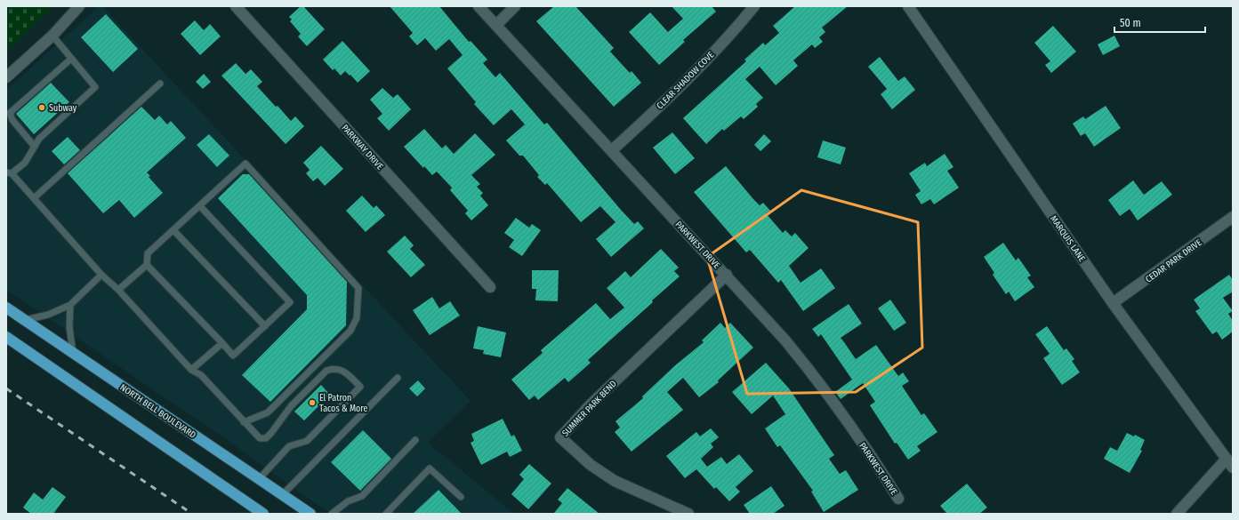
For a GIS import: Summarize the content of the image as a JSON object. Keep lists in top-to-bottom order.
{
  "streets": {
    "main road": ["NORTH BELL BOULEVARD"],
    "street": [
      "CLEAR SHADOW COVE",
      "PARKWAY DRIVE",
      "MARQUIS LANE",
      "PARKWEST DRIVE",
      "CEDAR PARK DRIVE",
      "SUMMER PARK BEND"
    ]
  },
  "crossings": [
    ["CLEAR SHADOW COVE", "PARKWEST DRIVE"],
    ["MARQUIS LANE", "CEDAR PARK DRIVE"],
    ["PARKWEST DRIVE", "SUMMER PARK BEND"]
  ],
  "places": ["Subway", "El Patron Tacos & More"],
  "scale_bar": "50 m"
}
